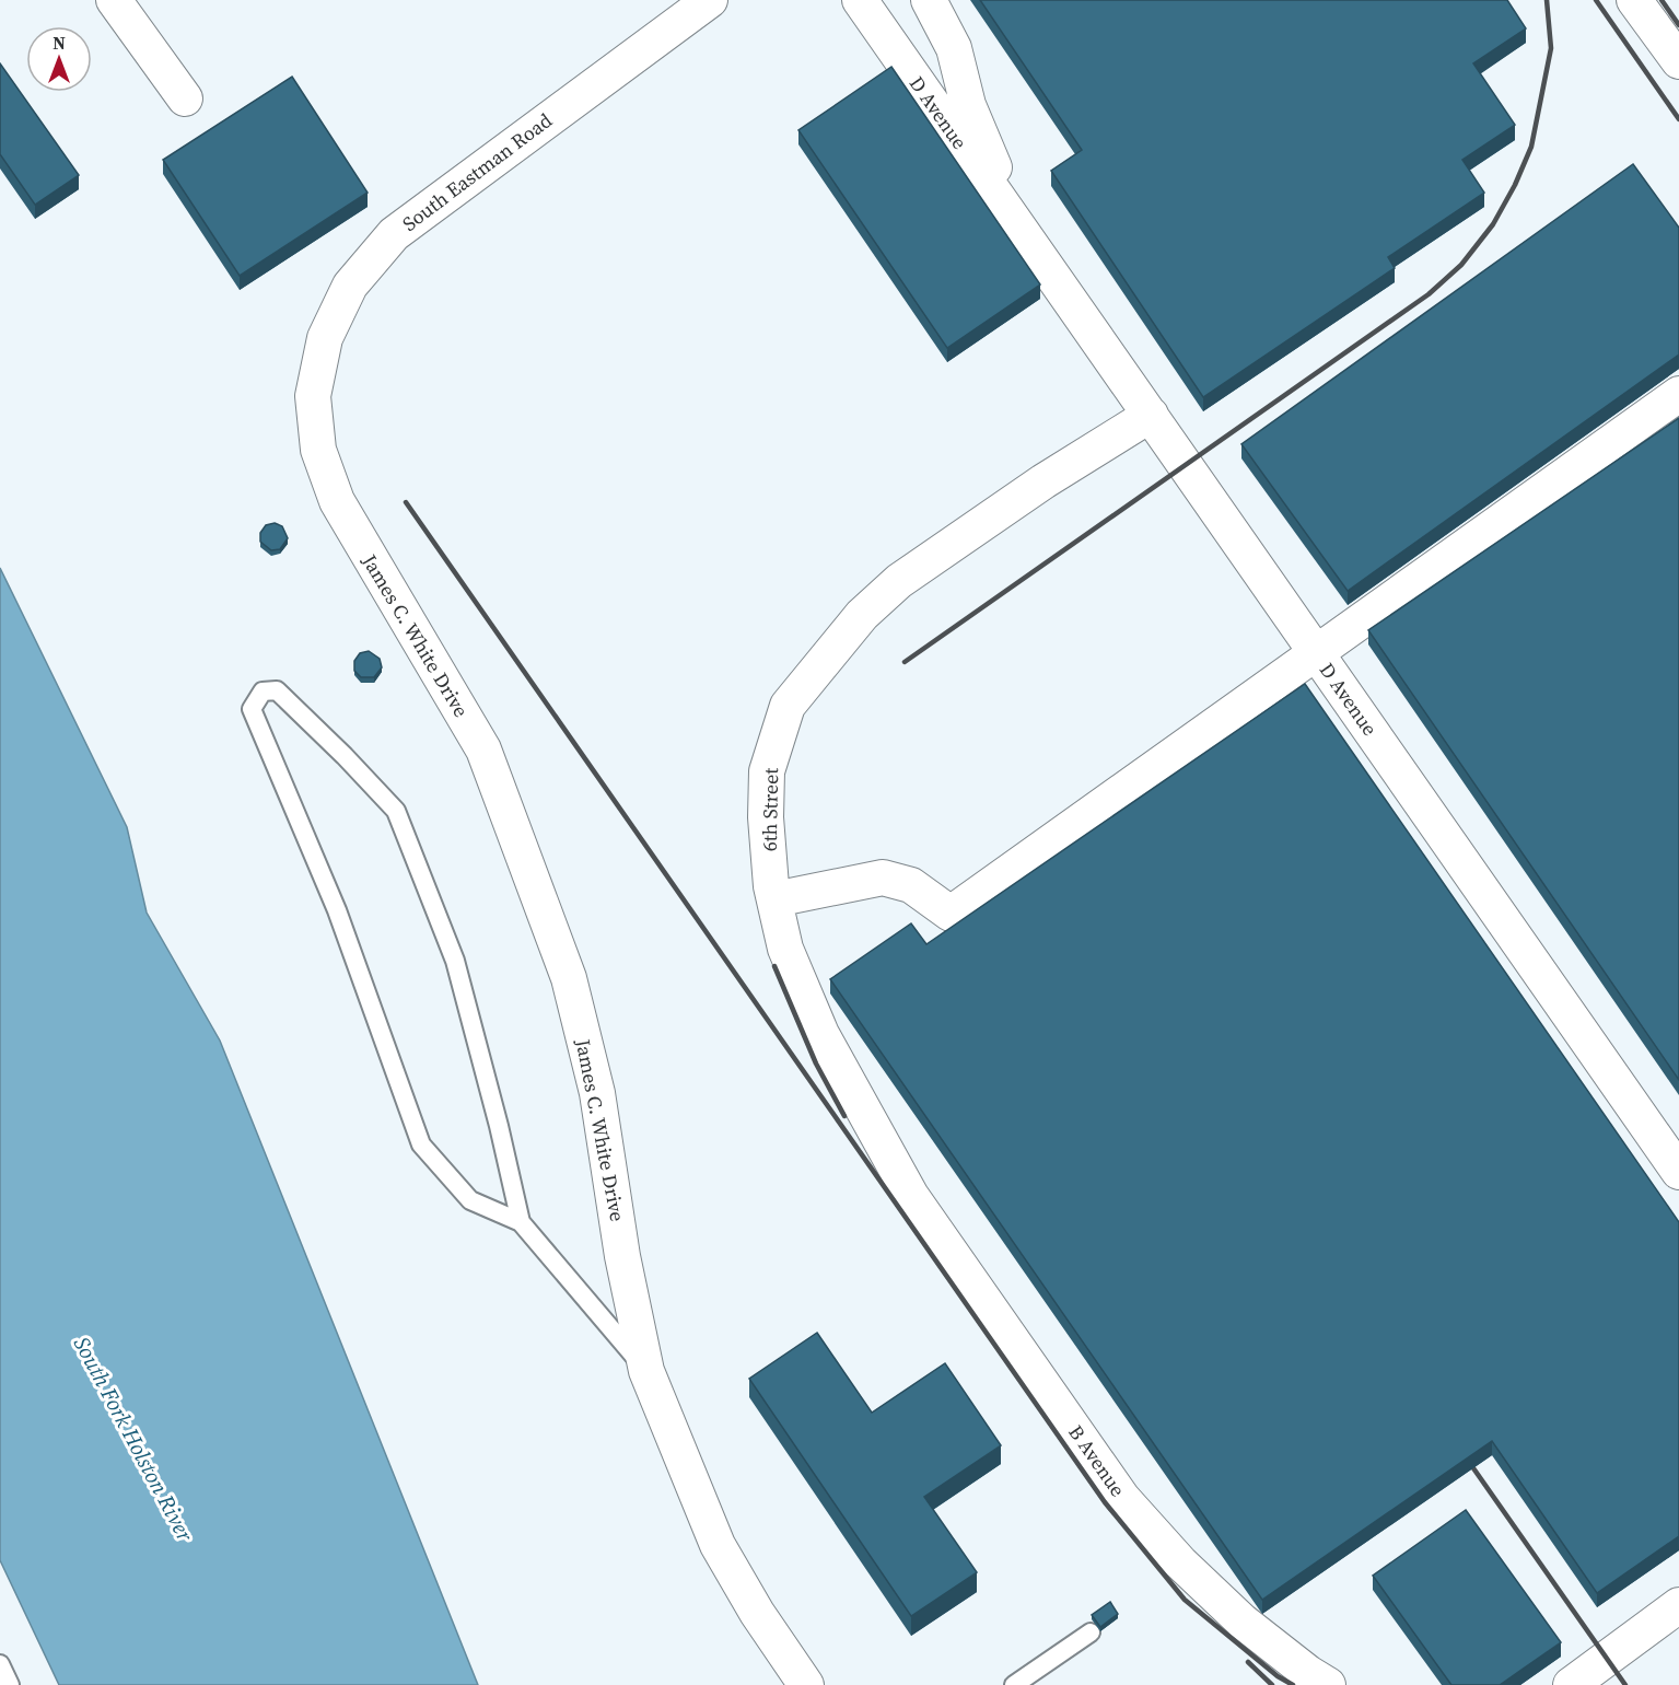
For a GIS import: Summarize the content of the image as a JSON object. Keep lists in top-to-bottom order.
{
  "streets": {
    "street": [
      "D Avenue",
      "South Eastman Road",
      "James C. White Drive",
      "6th Street",
      "B Avenue"
    ]
  },
  "crossings": [
    ["D Avenue", "6th Street"],
    ["South Eastman Road", "James C. White Drive"],
    ["6th Street", "B Avenue"]
  ],
  "water": ["South Fork Holston River"],
  "north": "top"
}
